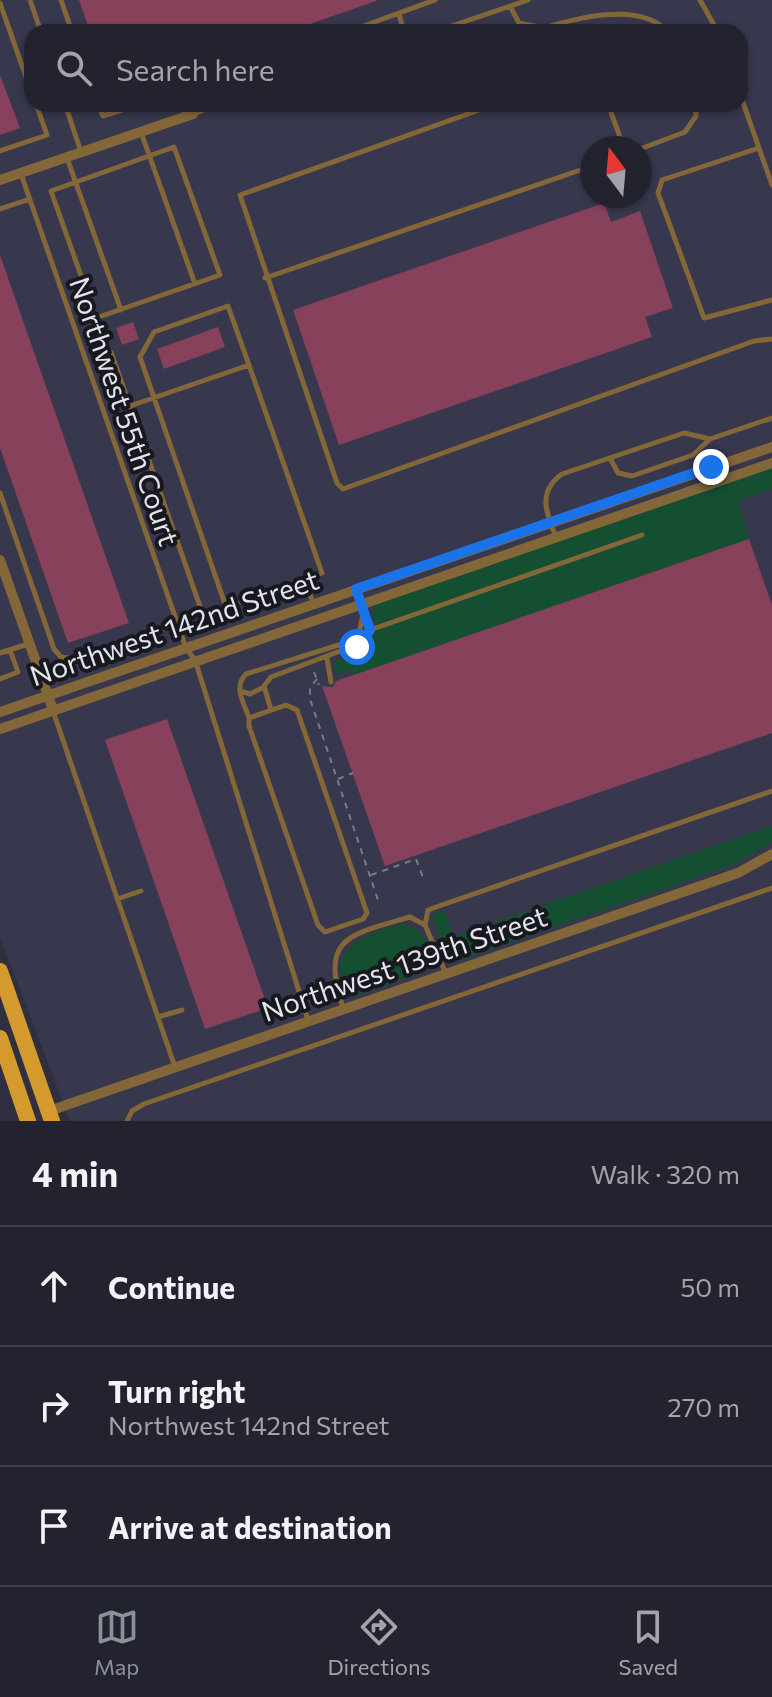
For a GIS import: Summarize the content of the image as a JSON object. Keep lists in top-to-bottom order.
{
  "streets": {
    "street": ["Northwest 142nd Street", "Northwest 139th Street"],
    "lane": ["Northwest 55th Court"]
  },
  "crossings": [
    ["Northwest 55th Court", "Northwest 142nd Street"],
    ["Northwest 55th Court", "Northwest 139th Street"]
  ],
  "north": "top",
  "page": {
    "search": "Search here",
    "heading": ["4 min", "Walk · 320 m"],
    "list": [
      ["Continue", "50 m"],
      ["Turn right", "Northwest 142nd Street", "270 m"],
      "Arrive at destination"
    ],
    "nav": ["Map", "Directions", "Saved"]
  }
}
